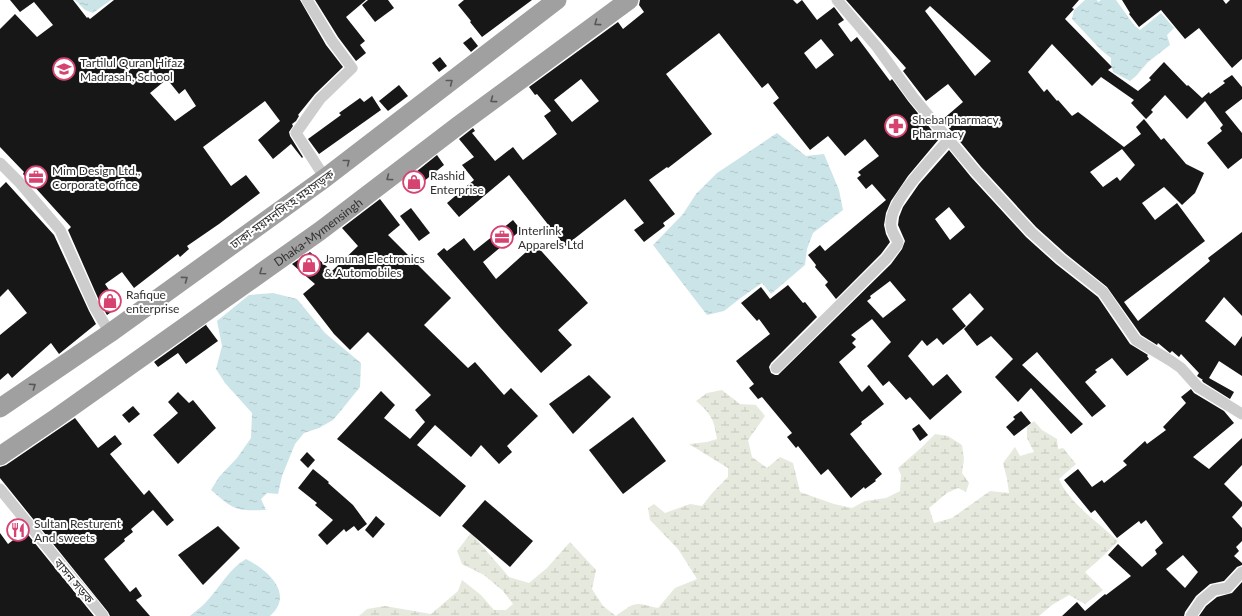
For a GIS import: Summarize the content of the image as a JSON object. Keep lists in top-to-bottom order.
{
  "streets": {
    "highway": ["ঢাকা-ময়মনসিংহ মহাসড়ক", "Dhaka-Mymensingh"],
    "street": ["বাসন সড়ক"]
  },
  "one_way": ["ঢাকা-ময়মনসিংহ মহাসড়ক", "Dhaka-Mymensingh"],
  "places": {
    "school or university": ["Tartilul Quran Hifaz Madrasah, School"],
    "pharmacy": ["Sheba pharmacy, Pharmacy"],
    "office": ["Mim Design Ltd., Corporate office", "Interlink Apparels Ltd"],
    "shop": ["Rashid Enterprise", "Jamuna Electronics & Automobiles", "Rafique enterprise"],
    "restaurant": ["Sultan Resturent And sweets"]
  }
}
